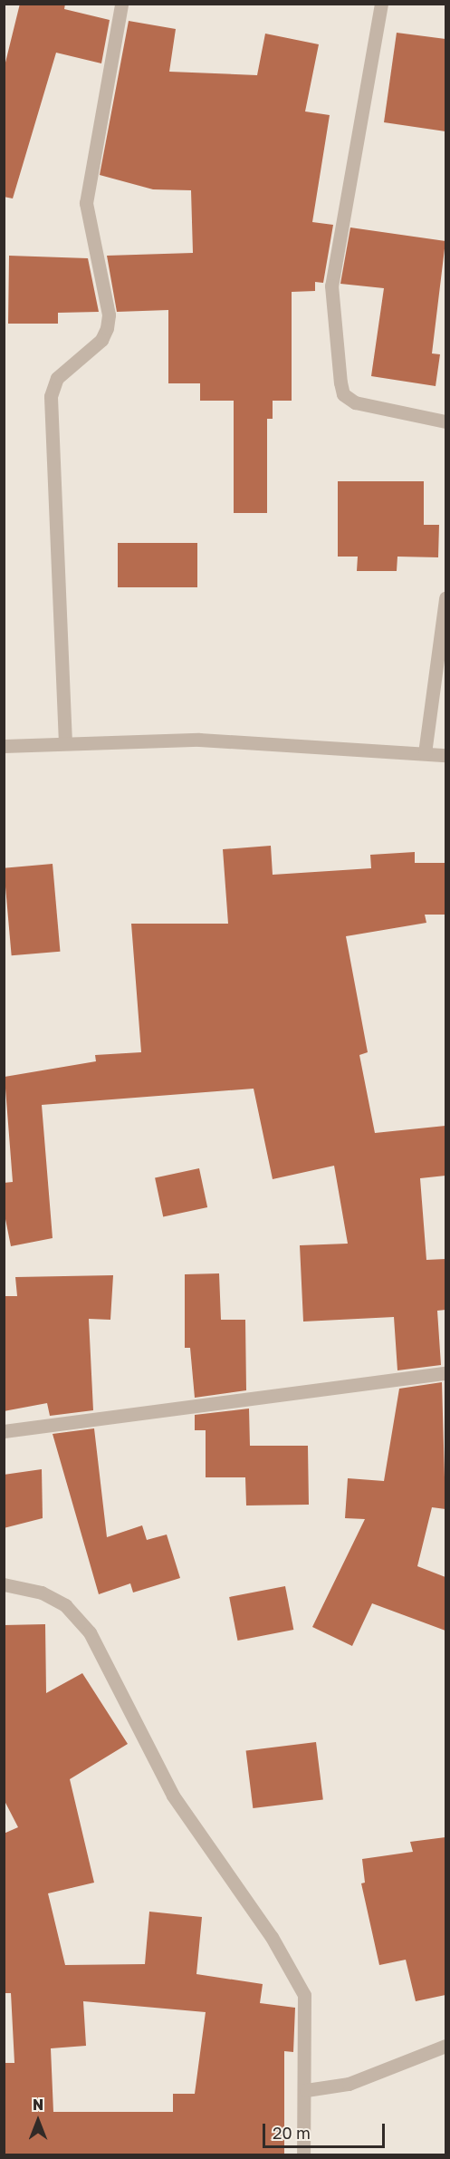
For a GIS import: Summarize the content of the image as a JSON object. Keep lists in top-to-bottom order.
{
  "scale_bar": "20 m",
  "north": "top"
}
